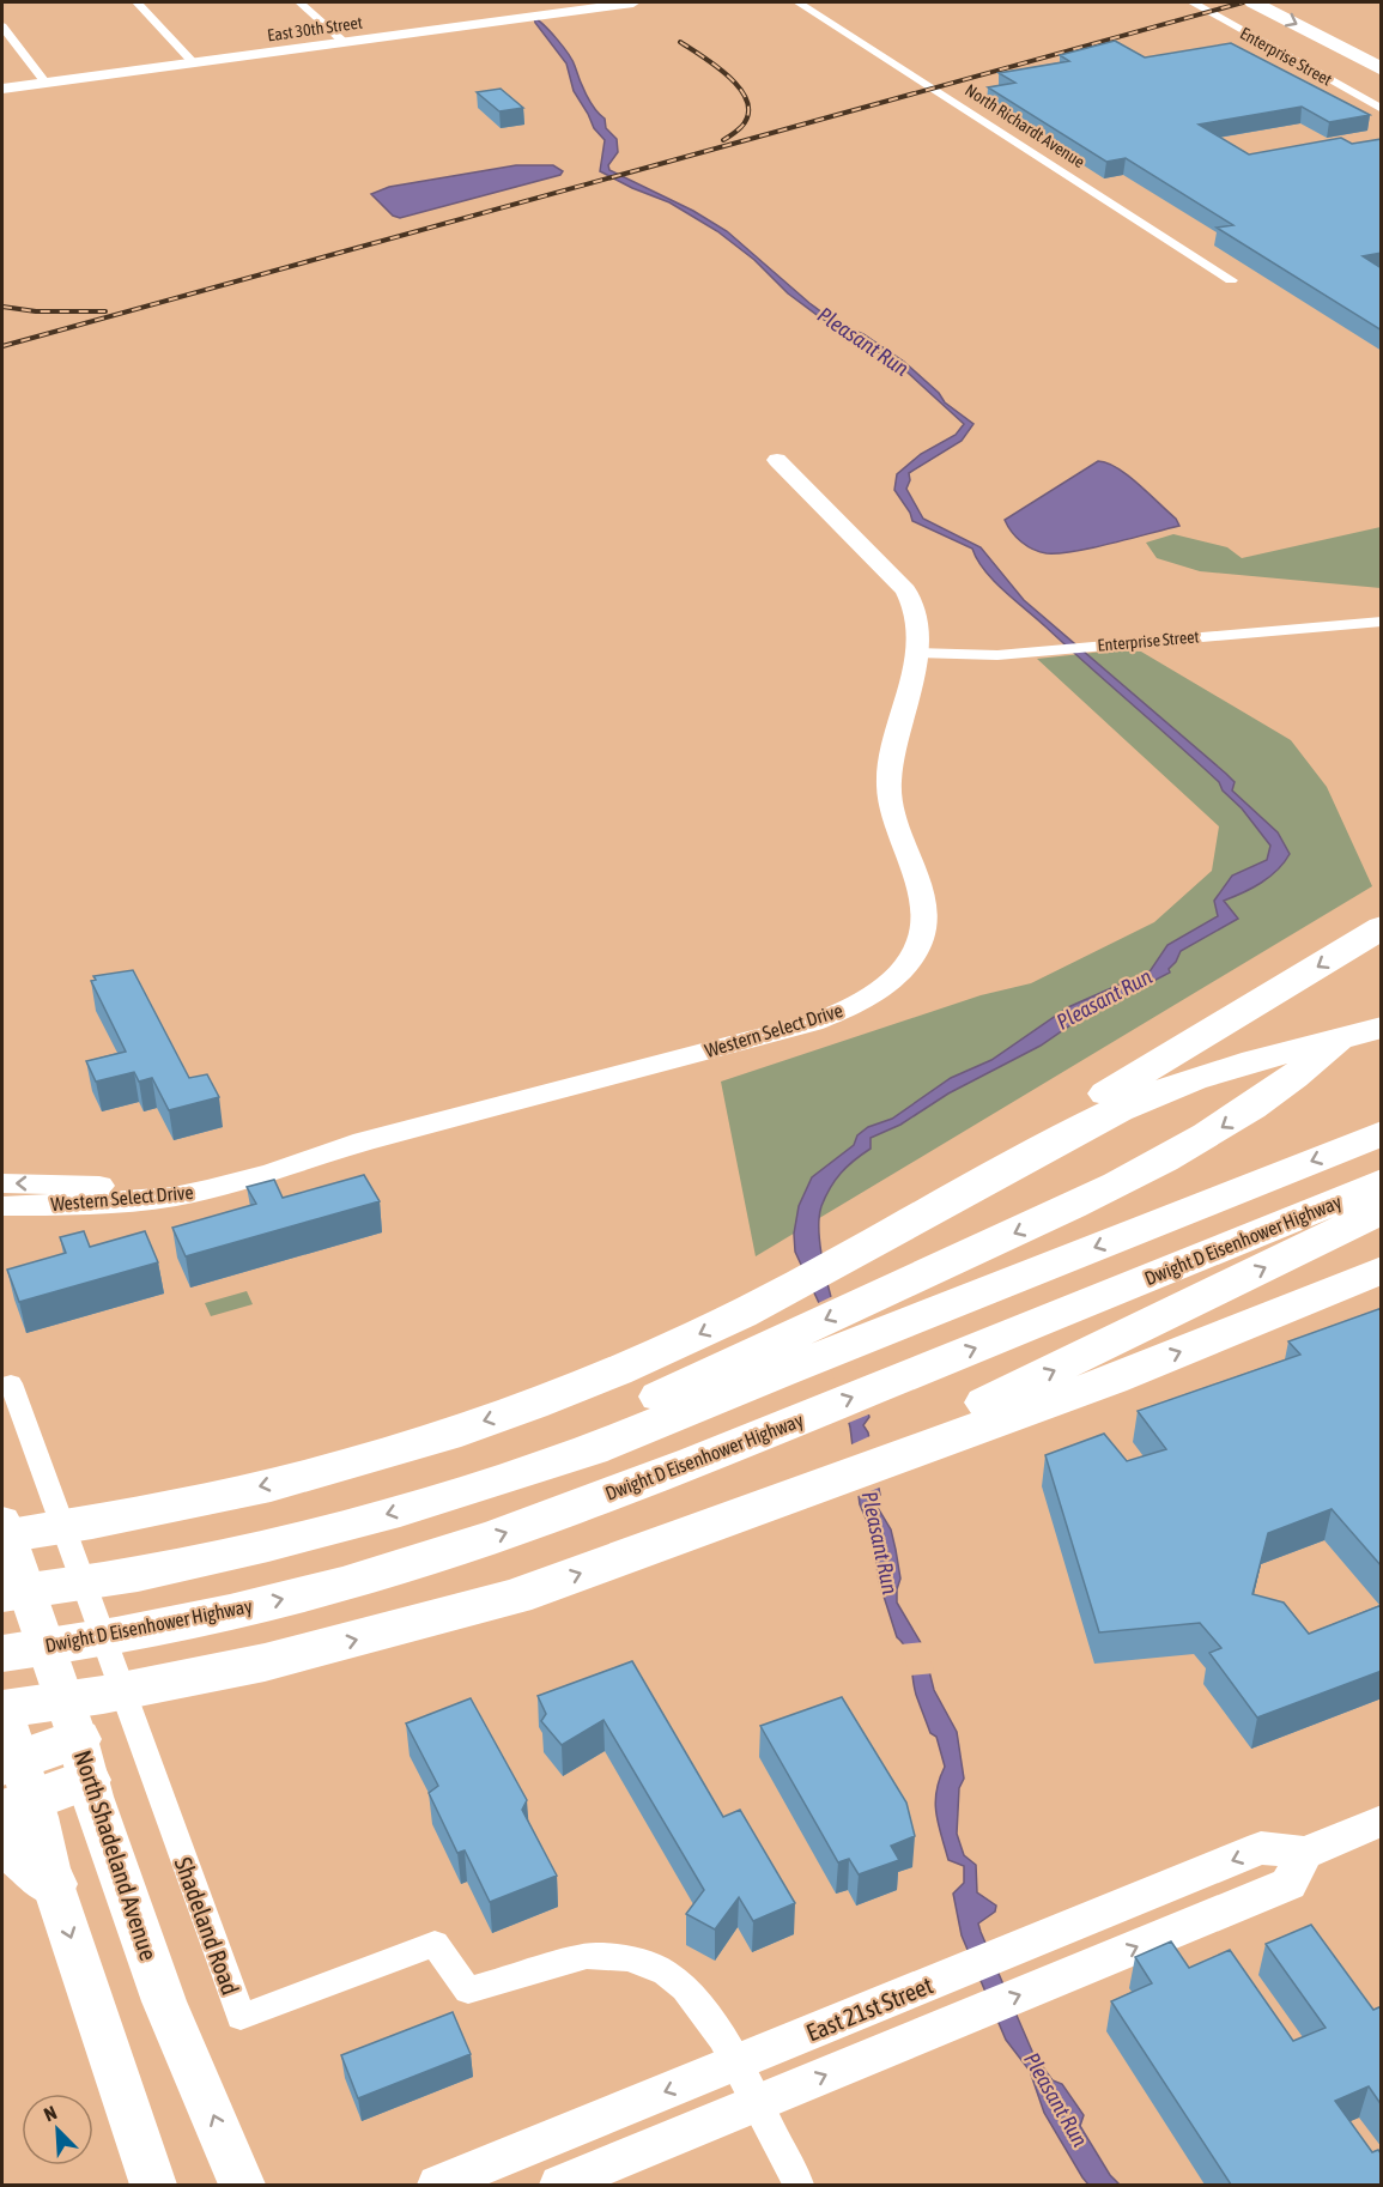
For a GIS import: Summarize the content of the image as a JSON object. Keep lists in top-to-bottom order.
{
  "streets": {
    "highway": ["Dwight D Eisenhower Highway"],
    "main road": [
      "East 30th Street",
      "Western Select Drive",
      "North Shadeland Avenue",
      "East 21st Street"
    ],
    "street": ["Enterprise Street", "North Richardt Avenue", "Shadeland Road"]
  },
  "crossings": [
    ["Enterprise Street", "Western Select Drive"],
    ["Shadeland Road", "East 21st Street"]
  ],
  "water": ["Pleasant Run"],
  "north": "top left"
}
